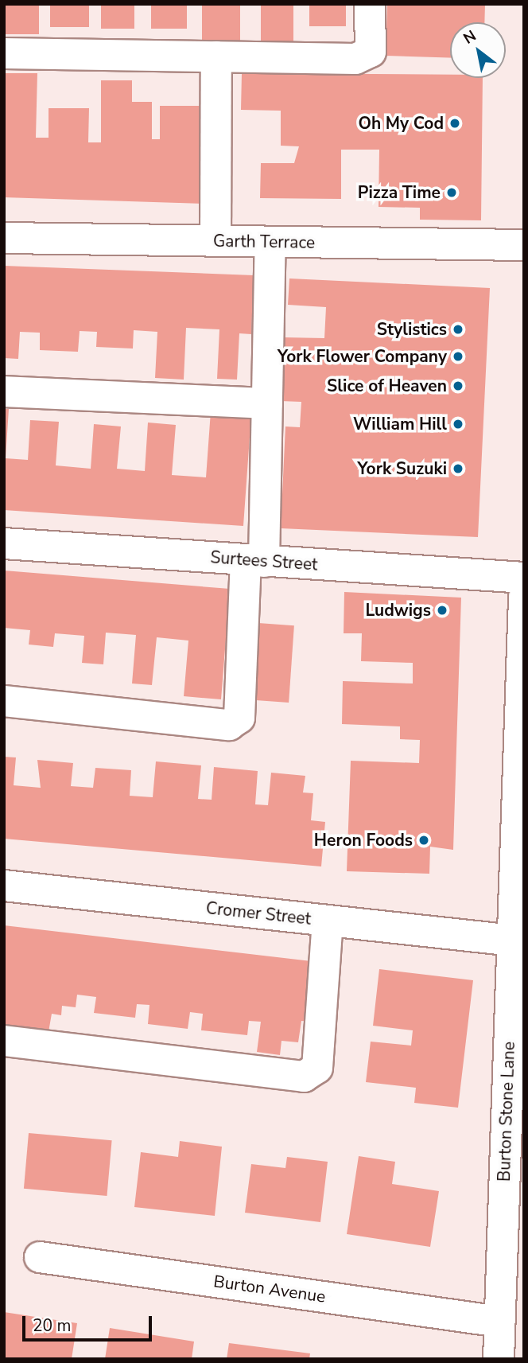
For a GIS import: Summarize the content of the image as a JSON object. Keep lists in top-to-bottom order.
{
  "streets": {
    "street": [
      "Garth Terrace",
      "Surtees Street",
      "Cromer Street",
      "Burton Stone Lane",
      "Burton Avenue"
    ]
  },
  "crossings": [
    ["Cromer Street", "Burton Stone Lane"],
    ["Burton Stone Lane", "Burton Avenue"]
  ],
  "places": [
    "Oh My Cod",
    "Pizza Time",
    "Stylistics",
    "York Flower Company",
    "Slice of Heaven",
    "William Hill",
    "York Suzuki",
    "Ludwigs",
    "Heron Foods"
  ],
  "scale_bar": "20 m",
  "north": "top left"
}
